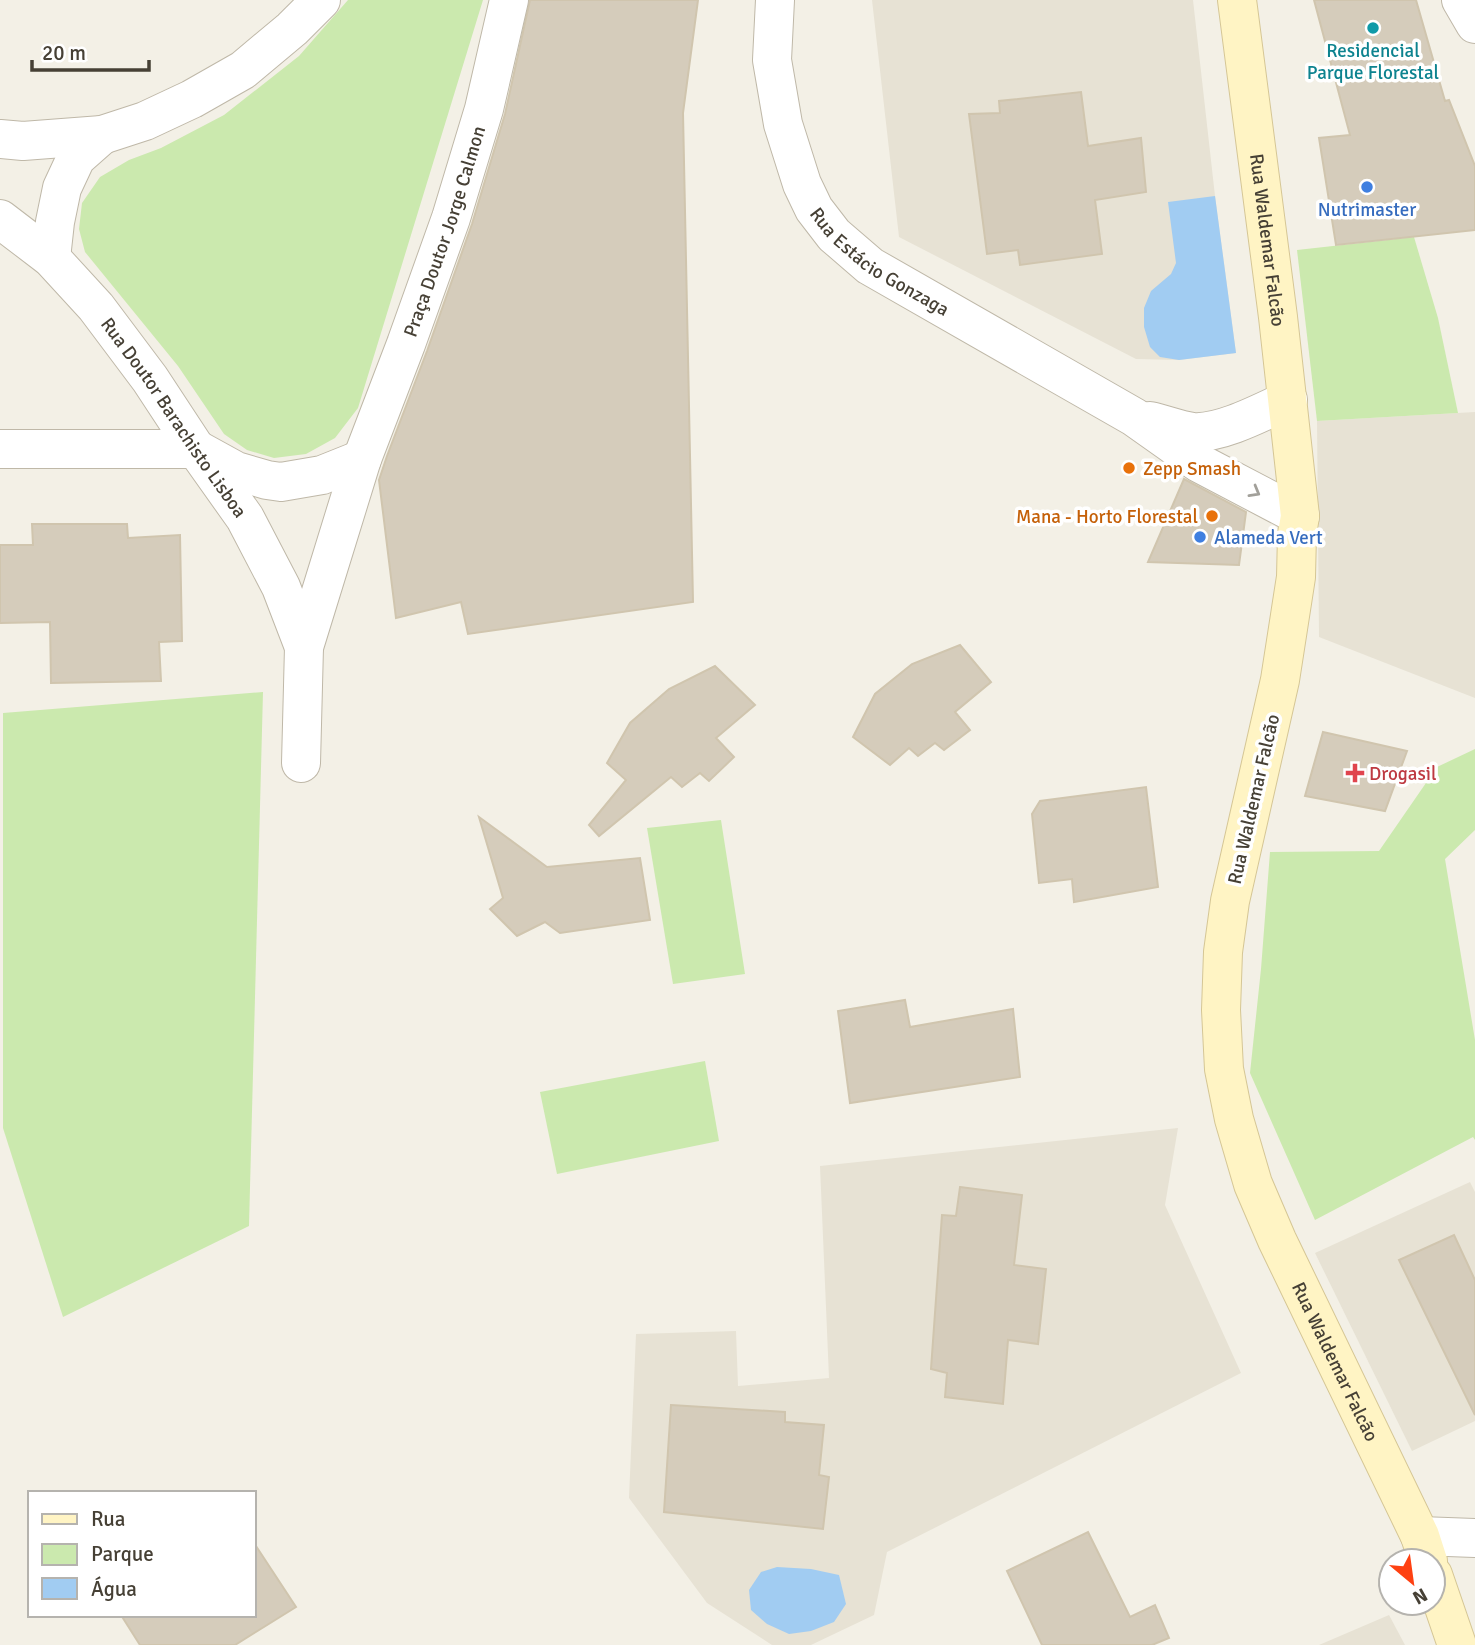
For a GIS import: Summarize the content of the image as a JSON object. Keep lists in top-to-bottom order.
{
  "streets": {
    "street": [
      "Praça Doutor Jorge Calmon",
      "Rua Waldemar Falcão",
      "Rua Estácio Gonzaga",
      "Rua Doutor Barachisto Lisboa"
    ]
  },
  "crossings": [
    ["Praça Doutor Jorge Calmon", "Rua Doutor Barachisto Lisboa"],
    ["Rua Waldemar Falcão", "Rua Estácio Gonzaga"]
  ],
  "places": {
    "other": [
      "Residencial Parque Florestal",
      "Nutrimaster",
      "Zepp Smash",
      "Mana - Horto Florestal",
      "Alameda Vert"
    ],
    "health": ["Drogasil"]
  },
  "legend": ["Rua", "Parque", "Água"],
  "scale_bar": "20 m",
  "north": "bottom right"
}
